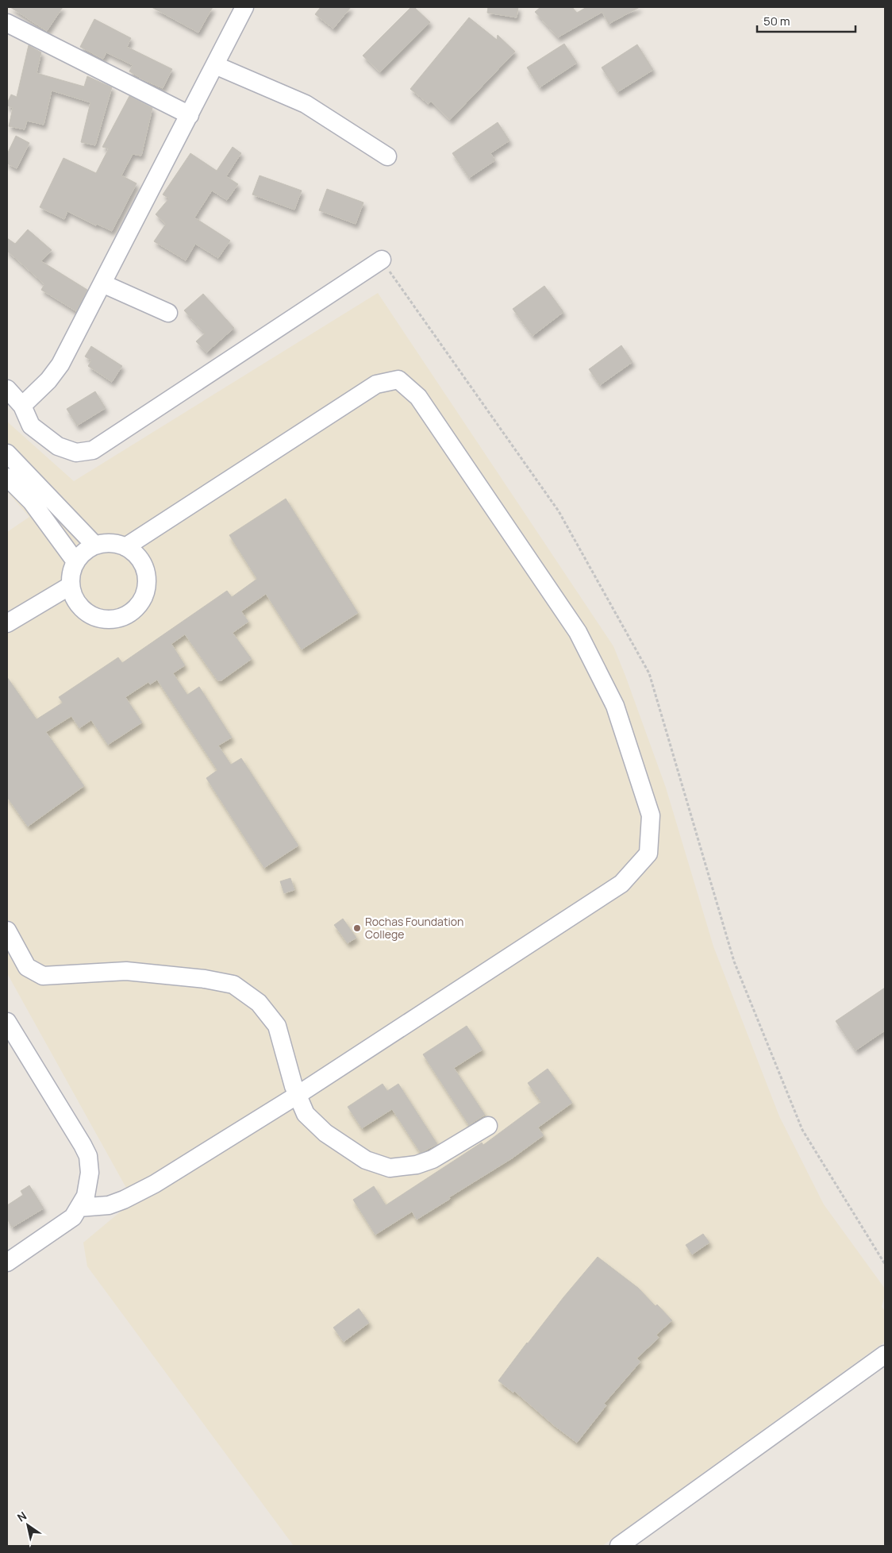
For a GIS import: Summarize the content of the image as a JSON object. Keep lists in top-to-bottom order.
{
  "places": ["Rochas Foundation College"],
  "scale_bar": "50 m",
  "north": "top left"
}
